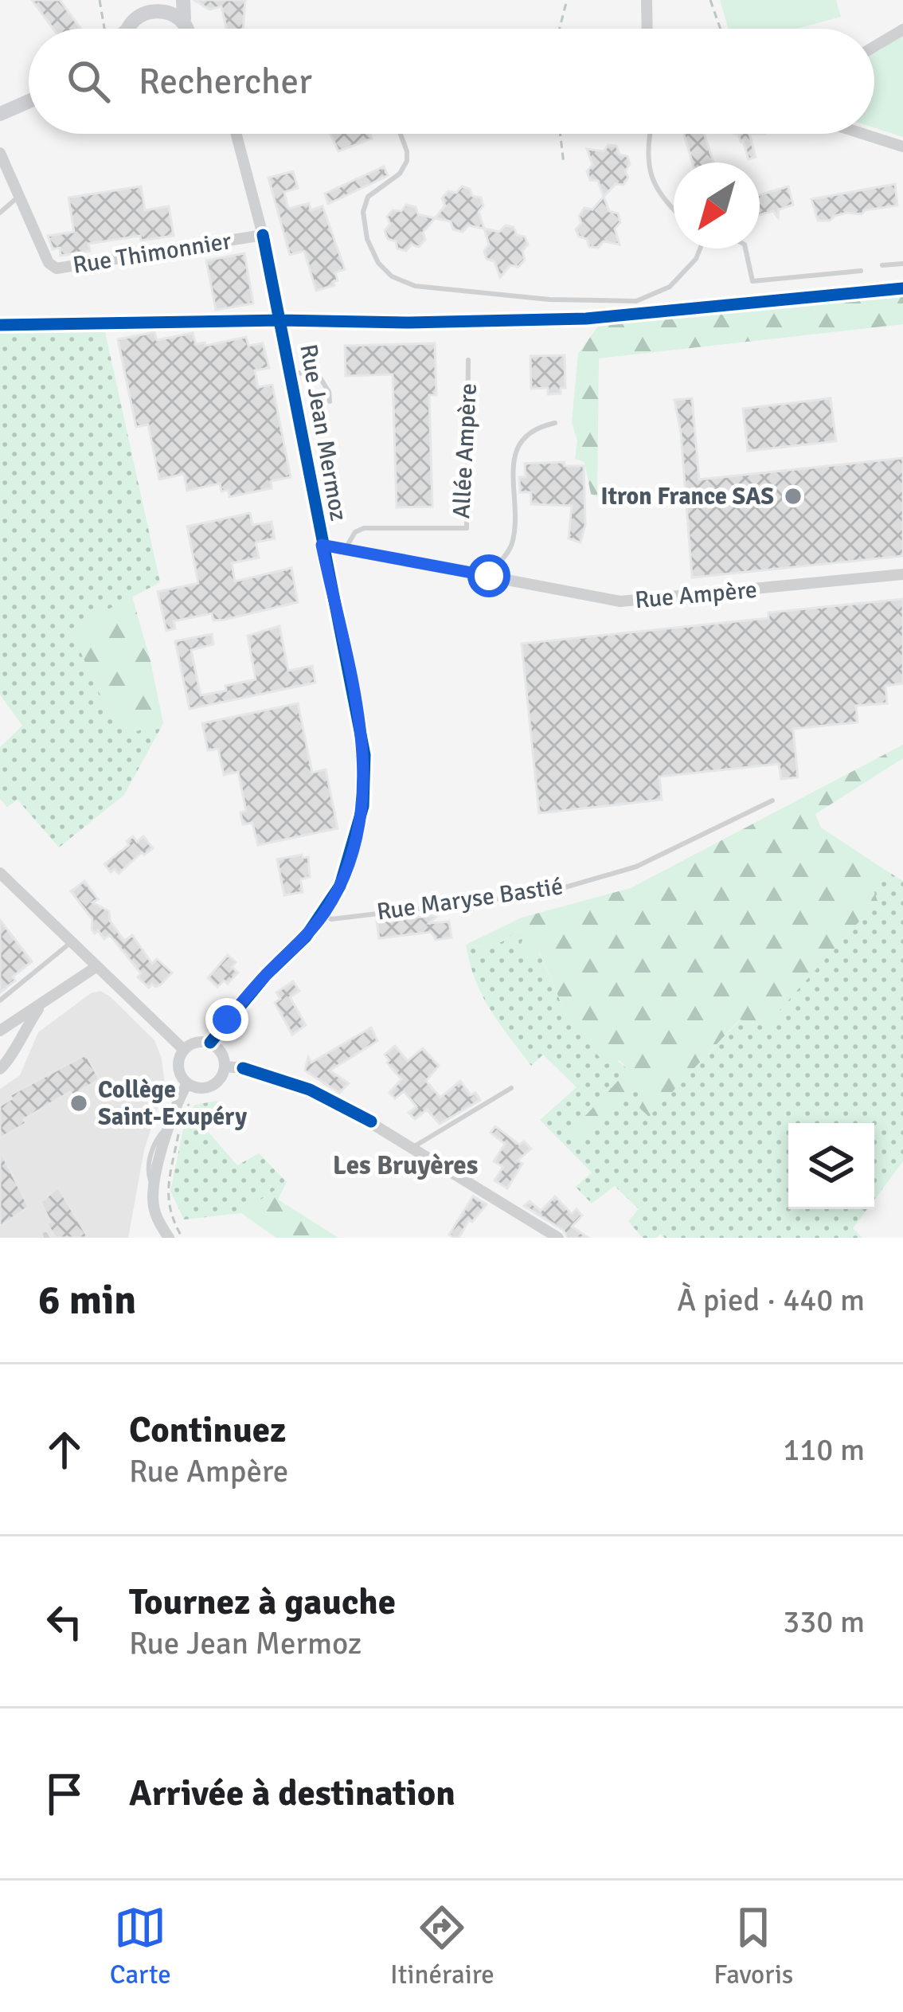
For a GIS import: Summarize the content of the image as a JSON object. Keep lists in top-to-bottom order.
{
  "streets": {
    "street": ["Rue Thimonnier", "Rue Jean Mermoz", "Rue Ampère"],
    "lane": ["Allée Ampère", "Rue Maryse Bastié"]
  },
  "crossings": [
    ["Rue Thimonnier", "Rue Jean Mermoz"],
    ["Rue Jean Mermoz", "Rue Ampère"],
    ["Rue Jean Mermoz", "Rue Maryse Bastié"],
    ["Allée Ampère", "Rue Ampère"]
  ],
  "districts": ["Les Bruyères"],
  "places": ["Itron France SAS", "Collège Saint-Exupéry"],
  "north": "bottom left",
  "page": {
    "search": "Rechercher",
    "heading": ["6 min", "À pied · 440 m"],
    "list": [
      ["Continuez", "Rue Ampère", "110 m"],
      ["Tournez à gauche", "Rue Jean Mermoz", "330 m"],
      "Arrivée à destination"
    ],
    "nav": ["Carte", "Itinéraire", "Favoris"]
  }
}
